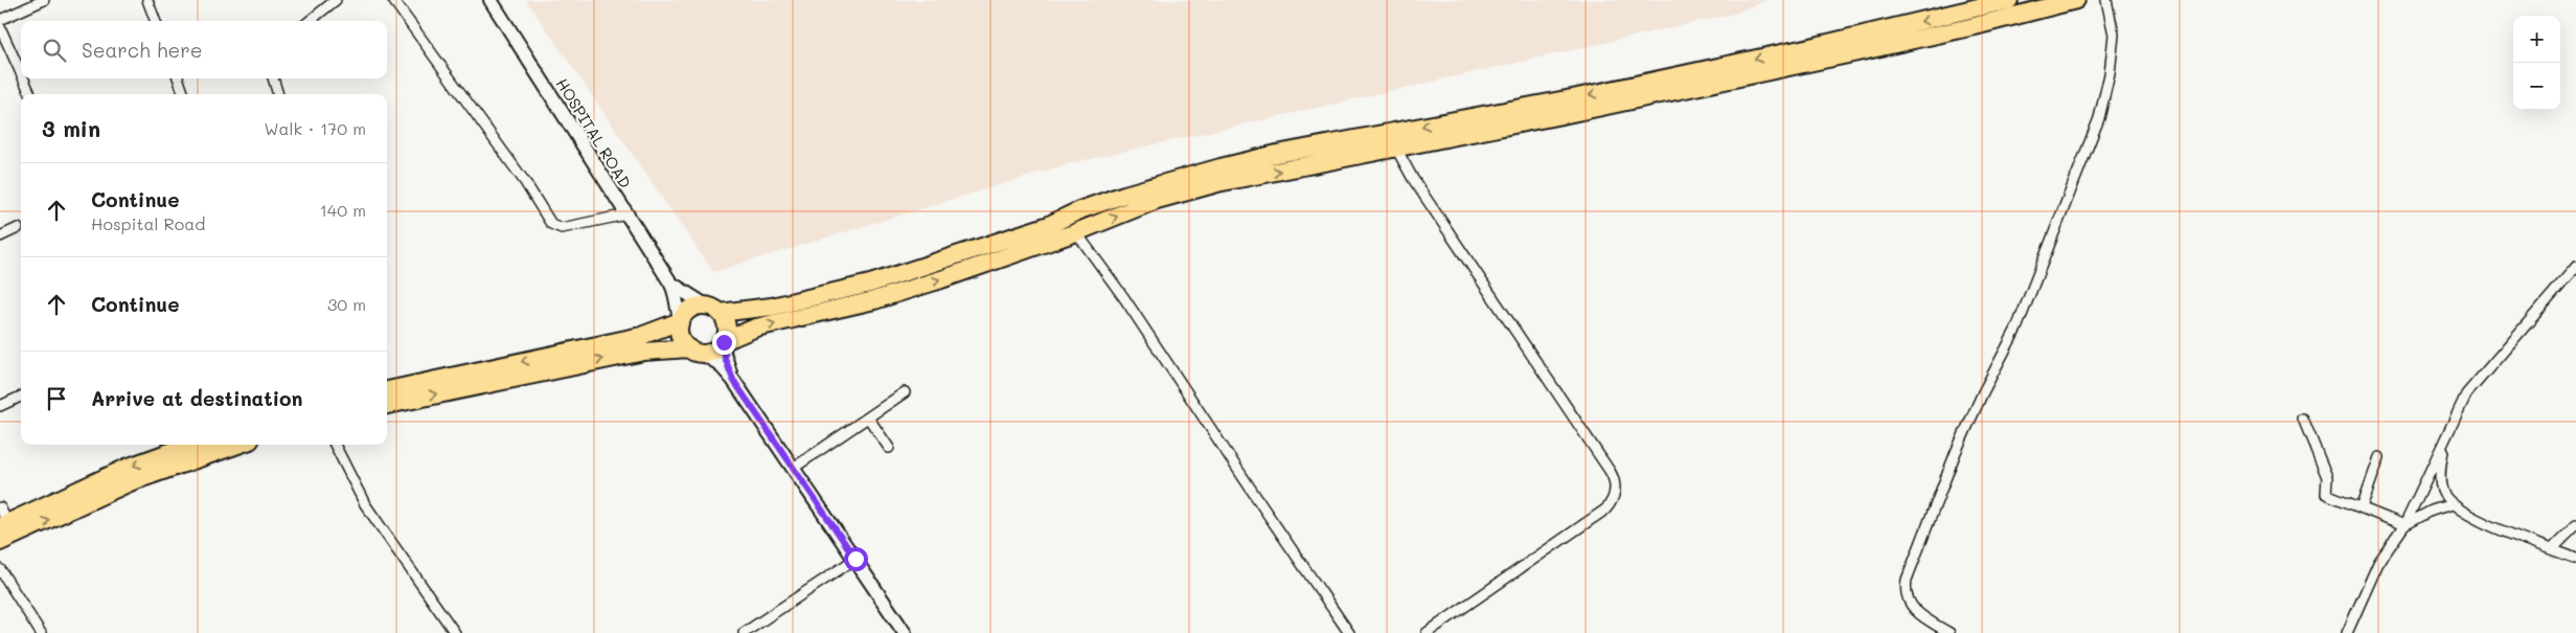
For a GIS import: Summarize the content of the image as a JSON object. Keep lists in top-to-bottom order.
{
  "streets": {
    "street": ["HOSPITAL ROAD"]
  },
  "page": {
    "map_buttons": ["+", "−"],
    "search": "Search here",
    "heading": ["3 min", "Walk · 170 m"],
    "list": [
      ["Continue", "Hospital Road", "140 m"],
      ["Continue", "30 m"],
      "Arrive at destination"
    ]
  }
}
